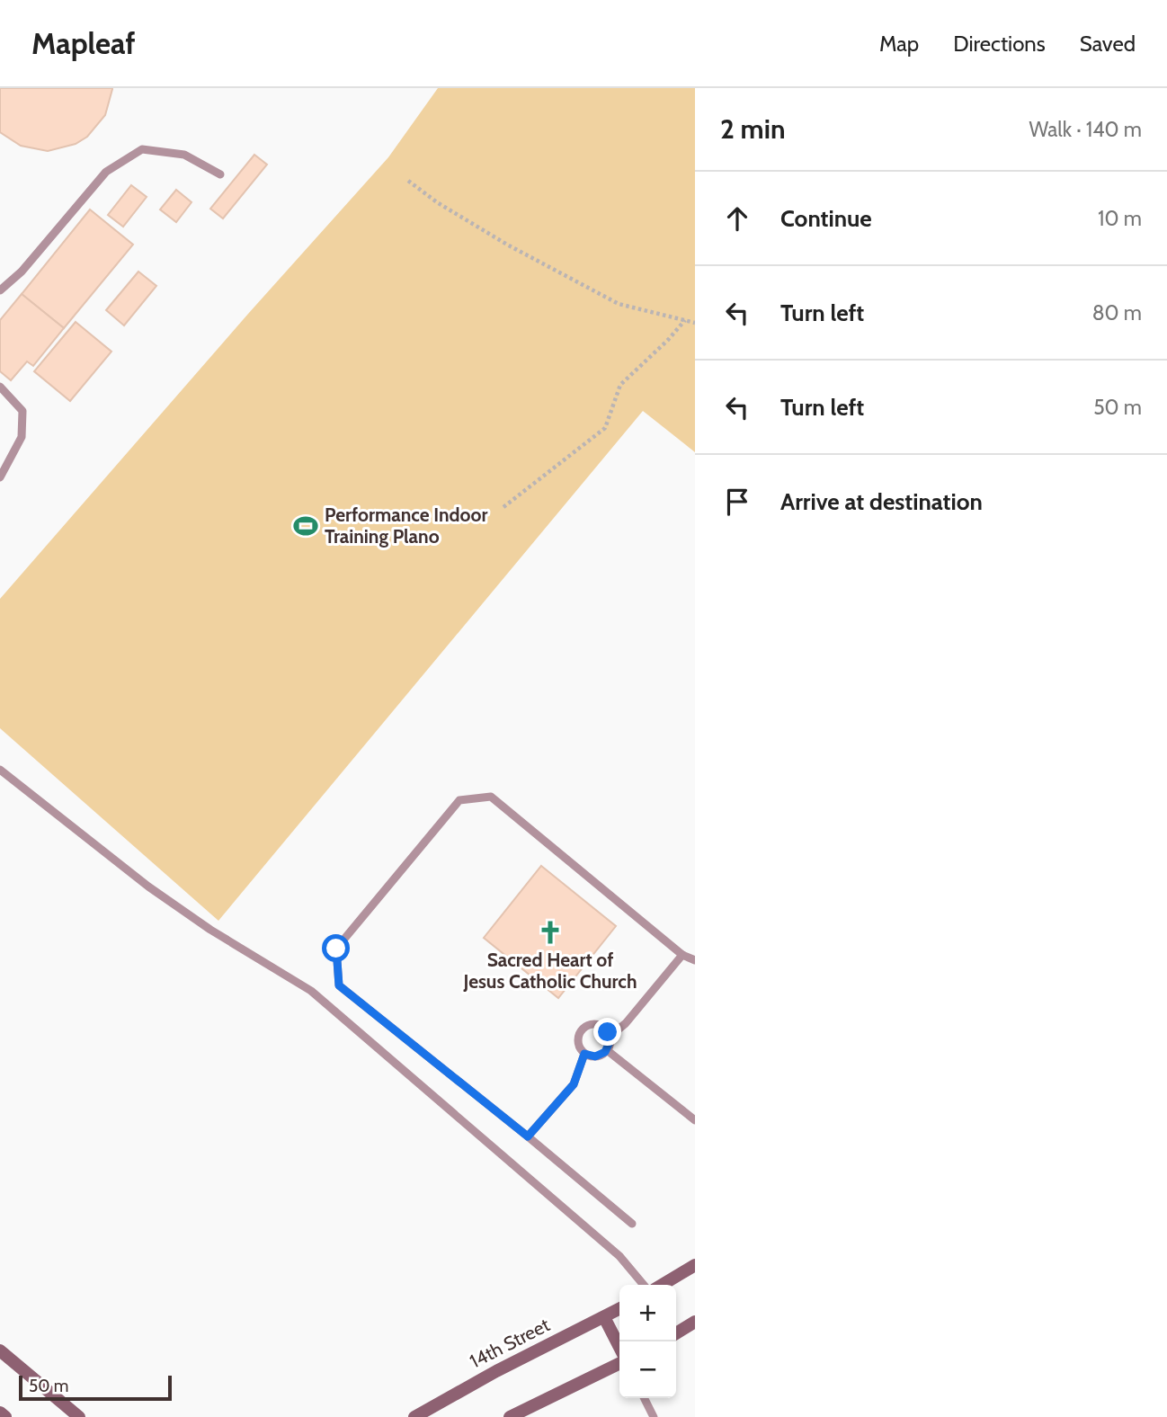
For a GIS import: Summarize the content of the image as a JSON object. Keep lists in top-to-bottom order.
{
  "streets": {
    "main road": ["14th Street"]
  },
  "places": {
    "sports": ["Performance Indoor Training Plano"],
    "church": ["Sacred Heart of Jesus Catholic Church"]
  },
  "scale_bar": "50 m",
  "page": {
    "header": "Mapleaf",
    "nav": ["Map", "Directions", "Saved"],
    "heading": ["2 min", "Walk · 140 m"],
    "list": [
      ["Continue", "10 m"],
      ["Turn left", "80 m"],
      ["Turn left", "50 m"],
      "Arrive at destination"
    ],
    "map_buttons": ["+", "−"],
    "scale": "50 m"
  }
}
